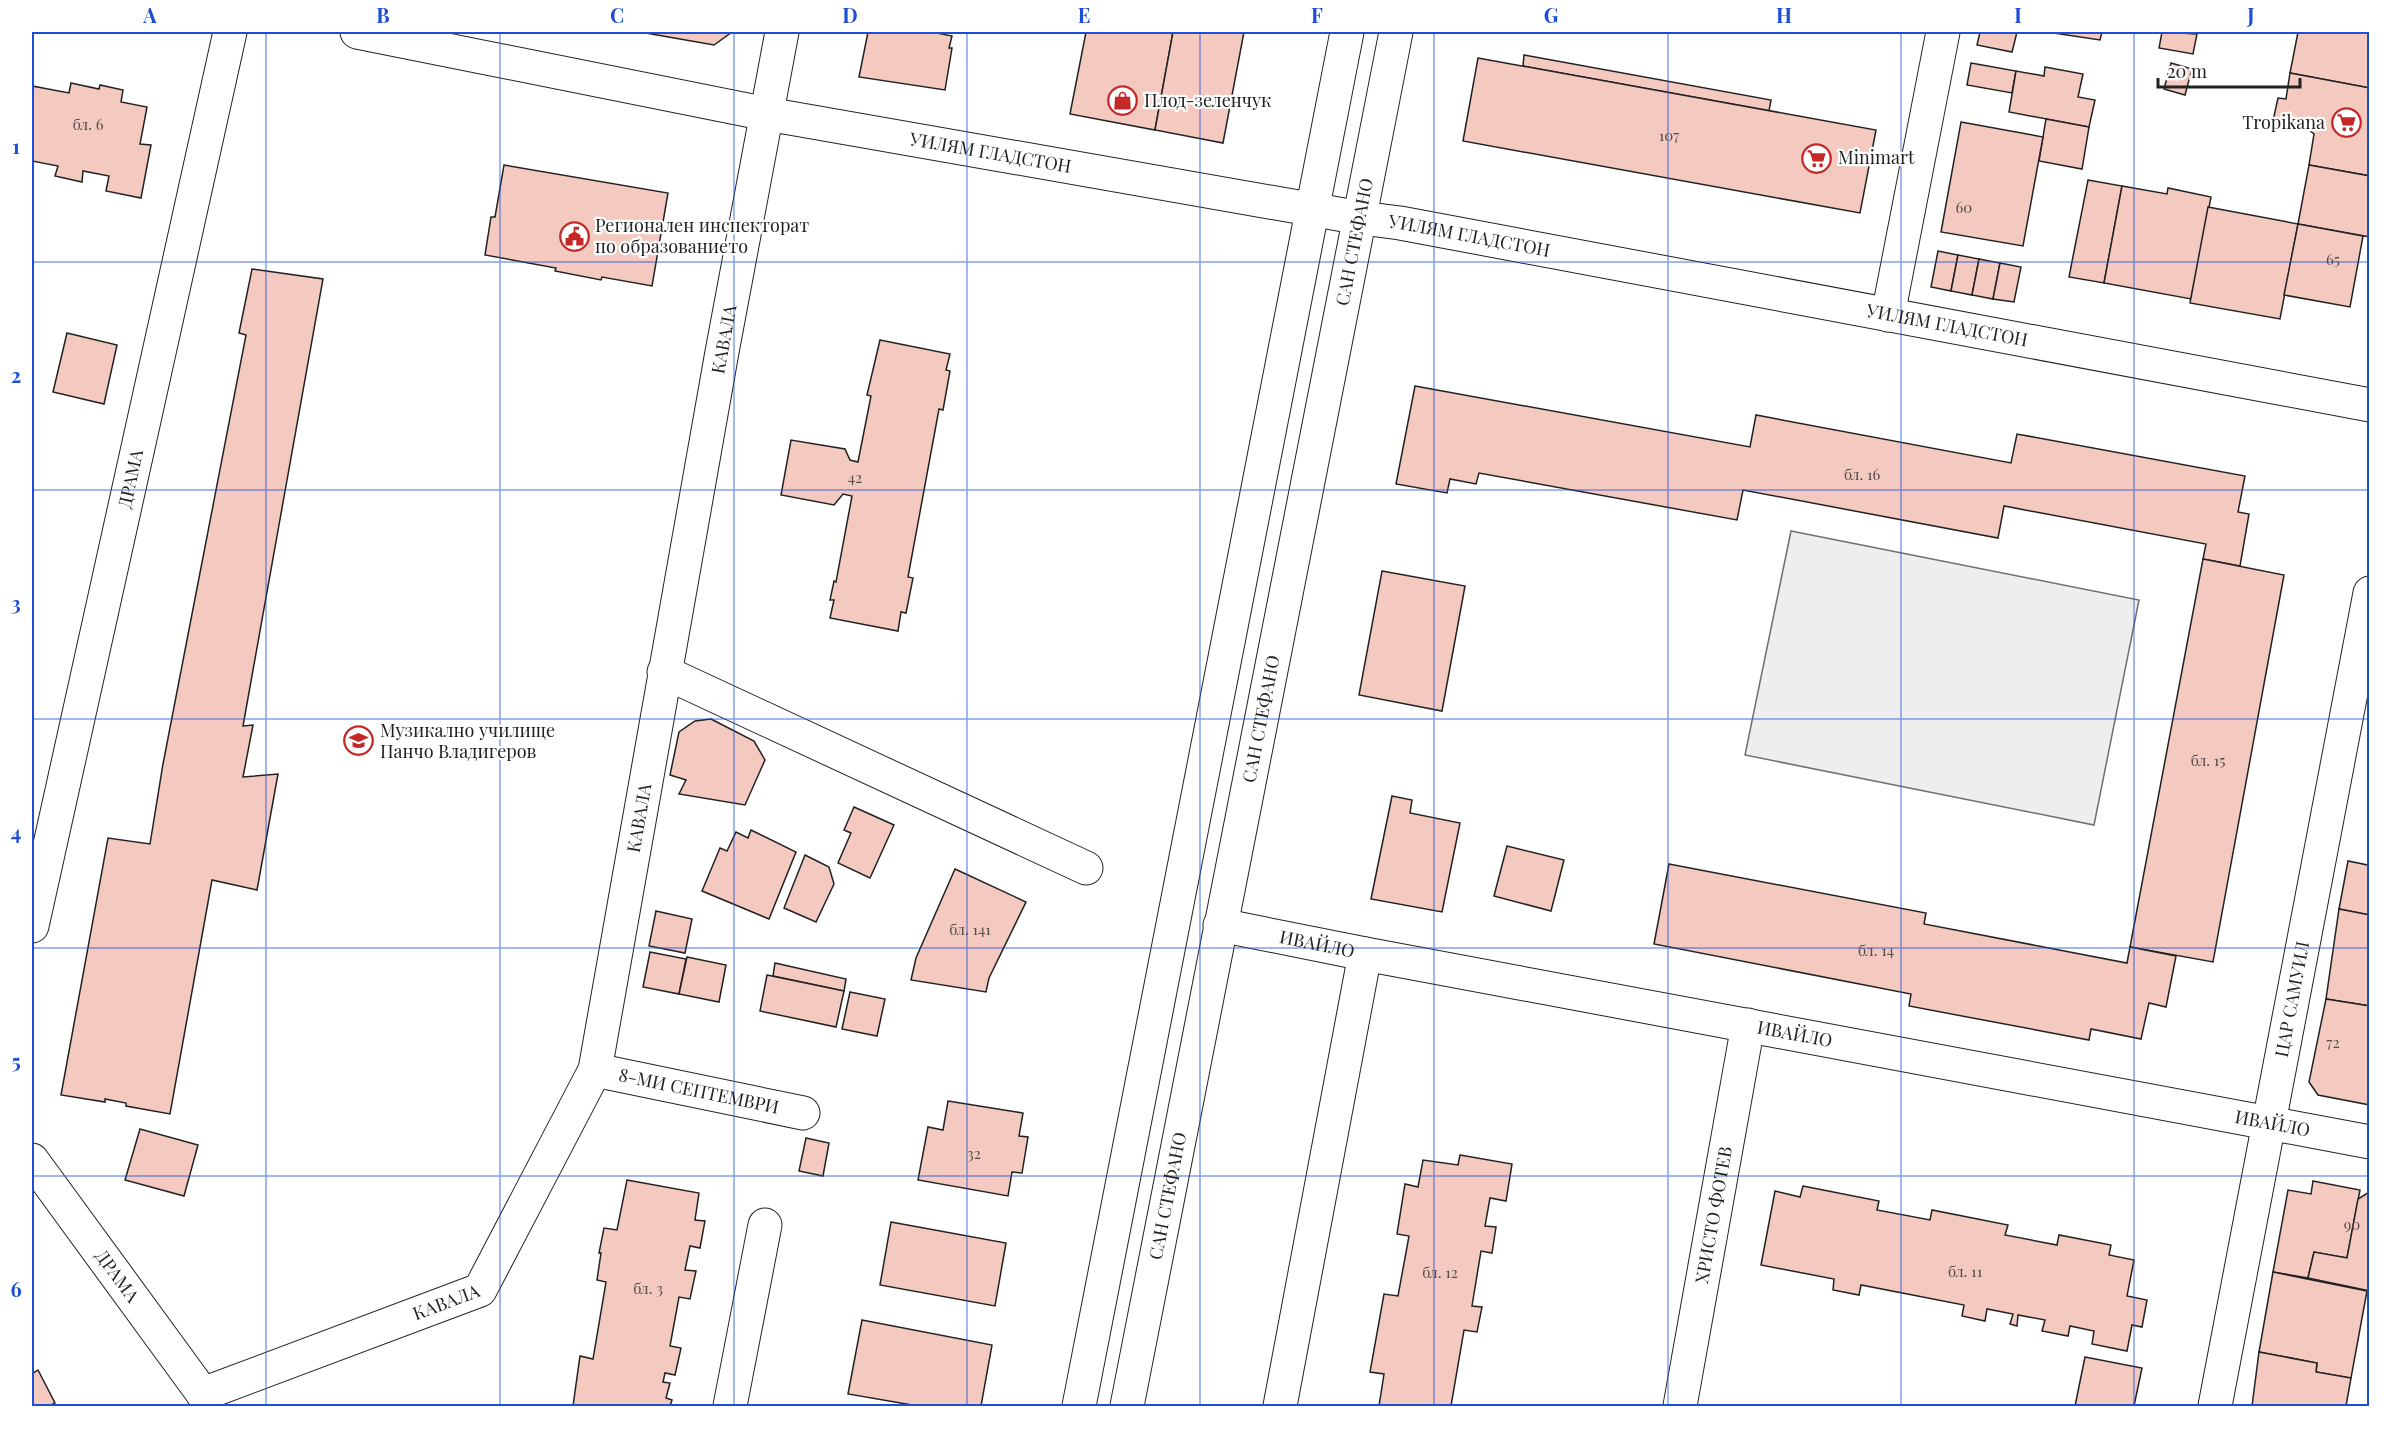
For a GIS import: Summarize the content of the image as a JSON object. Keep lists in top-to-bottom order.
{
  "streets": {
    "street": [
      "УИЛЯМ ГЛАДСТОН",
      "САН СТЕФАНО",
      "КАВАЛА",
      "ДРАМА",
      "ИВАЙЛО",
      "ЦАР САМУИЛ",
      "8-МИ СЕПТЕМВРИ",
      "ХРИСТО ФОТЕВ"
    ]
  },
  "crossings": [
    ["УИЛЯМ ГЛАДСТОН", "САН СТЕФАНО"],
    ["УИЛЯМ ГЛАДСТОН", "КАВАЛА"],
    ["САН СТЕФАНО", "ИВАЙЛО"],
    ["КАВАЛА", "ДРАМА"],
    ["КАВАЛА", "8-МИ СЕПТЕМВРИ"],
    ["ИВАЙЛО", "ЦАР САМУИЛ"],
    ["ИВАЙЛО", "ХРИСТО ФОТЕВ"]
  ],
  "places": {
    "shop": ["Плод-зеленчук"],
    "supermarket": ["Tropikana", "Minimart"],
    "public building": ["Регионален инспекторат по образованието"],
    "school or university": ["Музикално училище Панчо Владигеров"]
  },
  "house_numbers": [
    "бл. 6",
    "107",
    "60",
    "65",
    "бл. 16",
    "42",
    "бл. 15",
    "бл. 141",
    "бл. 14",
    "72",
    "32",
    "90",
    "бл. 11",
    "бл. 12",
    "бл. 3"
  ],
  "scale_bar": "20 m",
  "grid": {
    "columns": [
      "A",
      "B",
      "C",
      "D",
      "E",
      "F",
      "G",
      "H",
      "I",
      "J"
    ],
    "rows": [
      "1",
      "2",
      "3",
      "4",
      "5",
      "6"
    ]
  }
}
